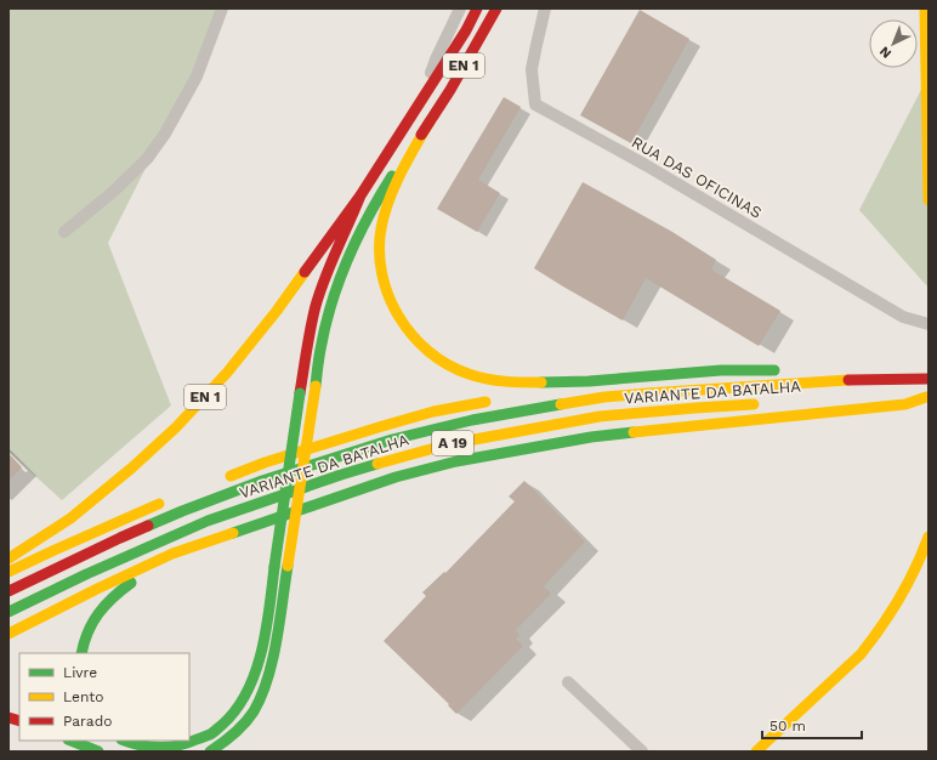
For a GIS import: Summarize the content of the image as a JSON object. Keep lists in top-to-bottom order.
{
  "streets": {
    "main road": ["EN 1", "VARIANTE DA BATALHA", "A 19"],
    "street": ["RUA DAS OFICINAS"]
  },
  "legend": ["Livre", "Lento", "Parado"],
  "scale_bar": "50 m",
  "north": "bottom left"
}
